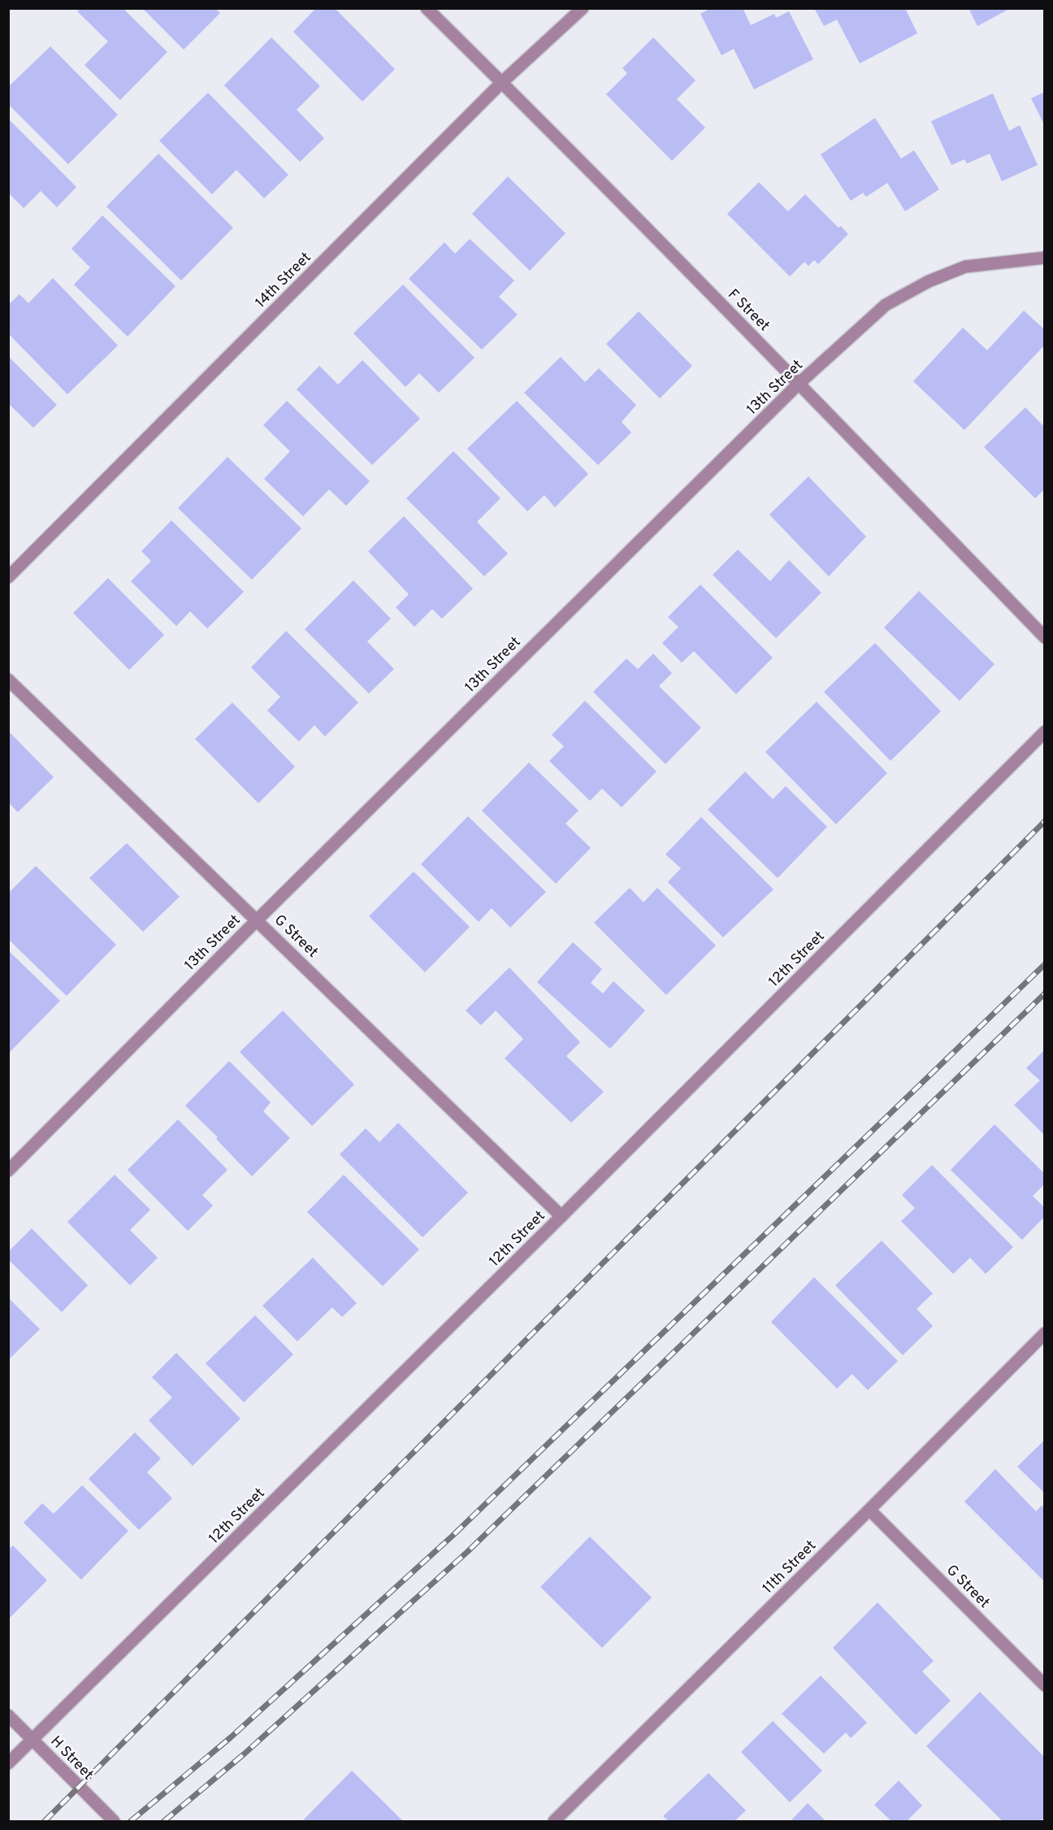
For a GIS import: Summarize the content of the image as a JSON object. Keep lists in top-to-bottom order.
{
  "streets": {
    "street": [
      "14th Street",
      "F Street",
      "13th Street",
      "G Street",
      "12th Street",
      "11th Street",
      "H Street"
    ]
  },
  "crossings": [
    ["14th Street", "F Street"],
    ["F Street", "13th Street"],
    ["13th Street", "G Street"],
    ["G Street", "12th Street"],
    ["G Street", "11th Street"],
    ["12th Street", "H Street"]
  ]
}
